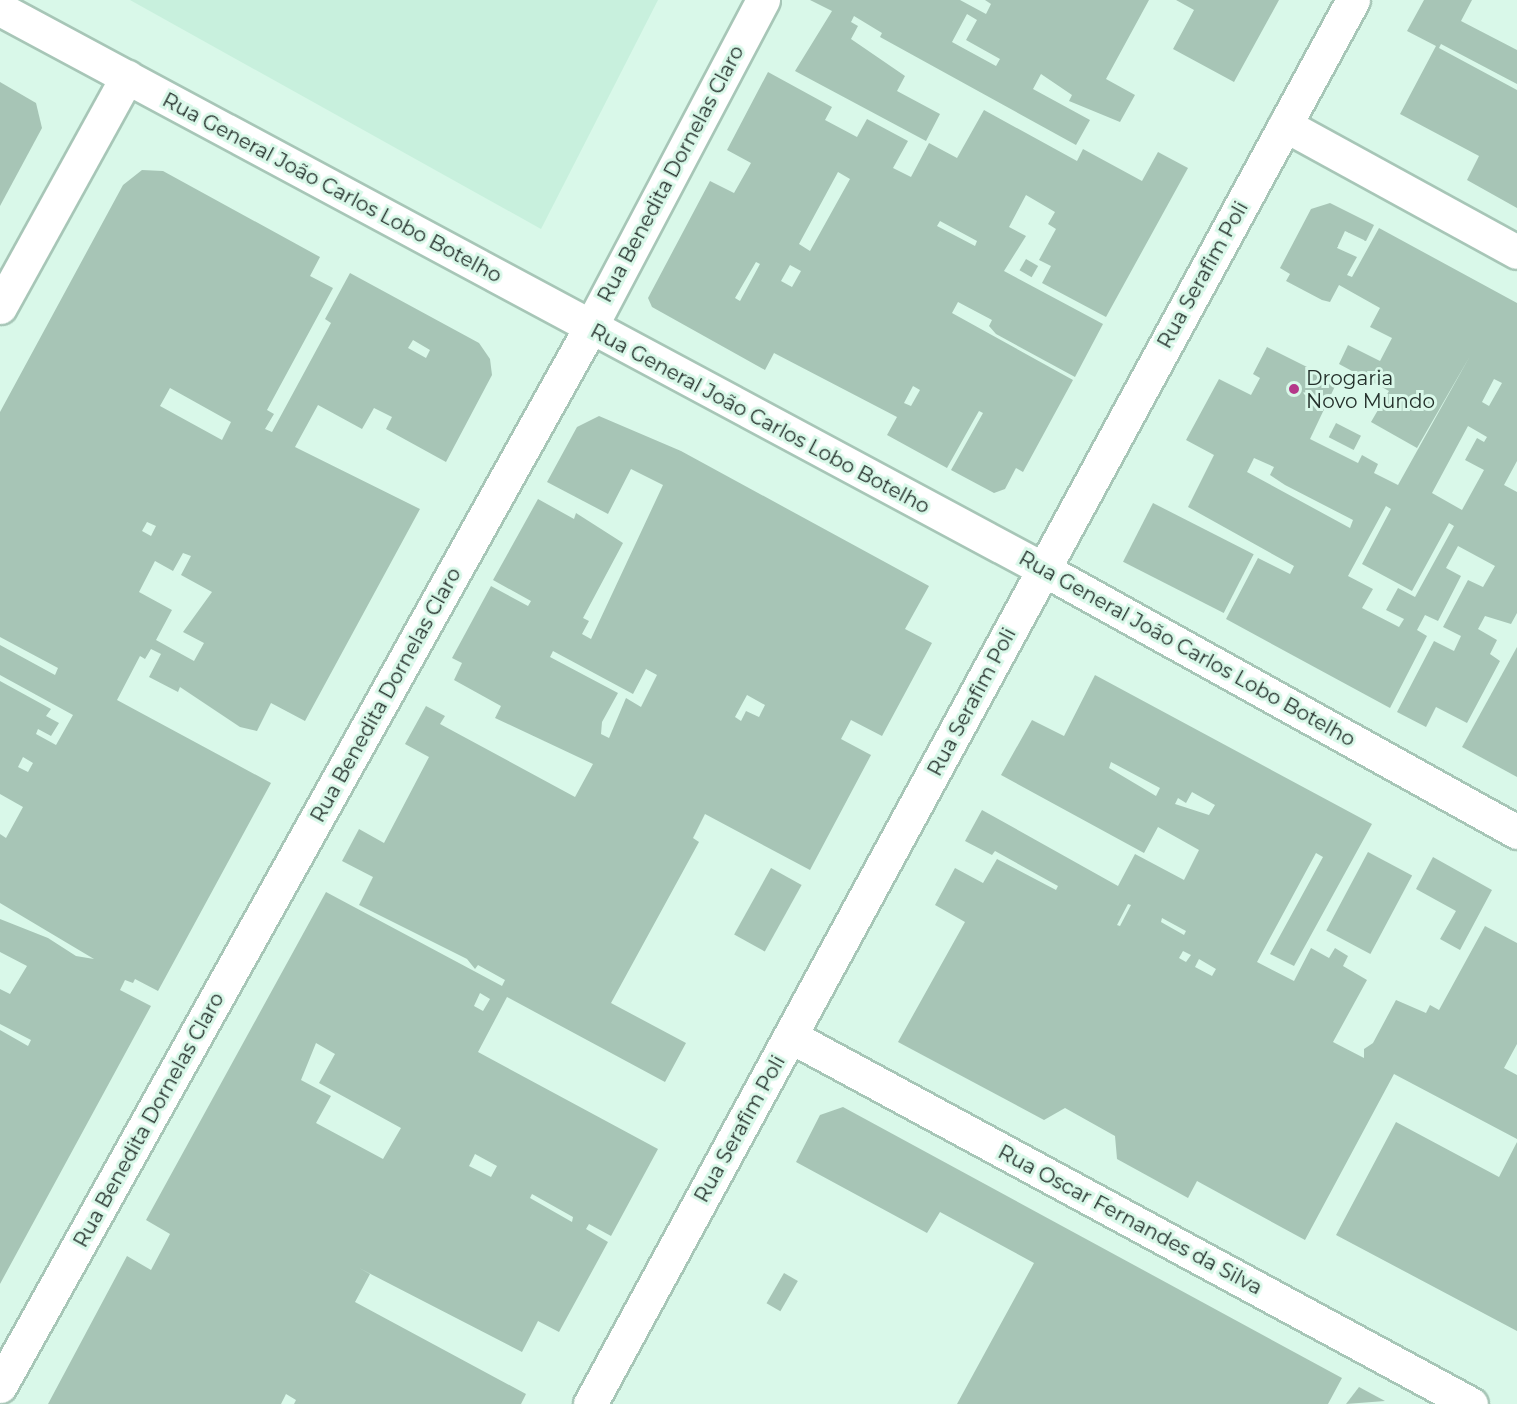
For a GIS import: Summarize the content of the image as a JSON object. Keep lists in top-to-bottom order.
{
  "streets": {
    "street": [
      "Rua Benedita Dornelas Claro",
      "Rua General João Carlos Lobo Botelho",
      "Rua Serafim Poli",
      "Rua Oscar Fernandes da Silva"
    ]
  },
  "crossings": [
    ["Rua Benedita Dornelas Claro", "Rua General João Carlos Lobo Botelho"],
    ["Rua General João Carlos Lobo Botelho", "Rua Serafim Poli"],
    ["Rua Serafim Poli", "Rua Oscar Fernandes da Silva"]
  ],
  "places": ["Drogaria Novo Mundo"]
}
